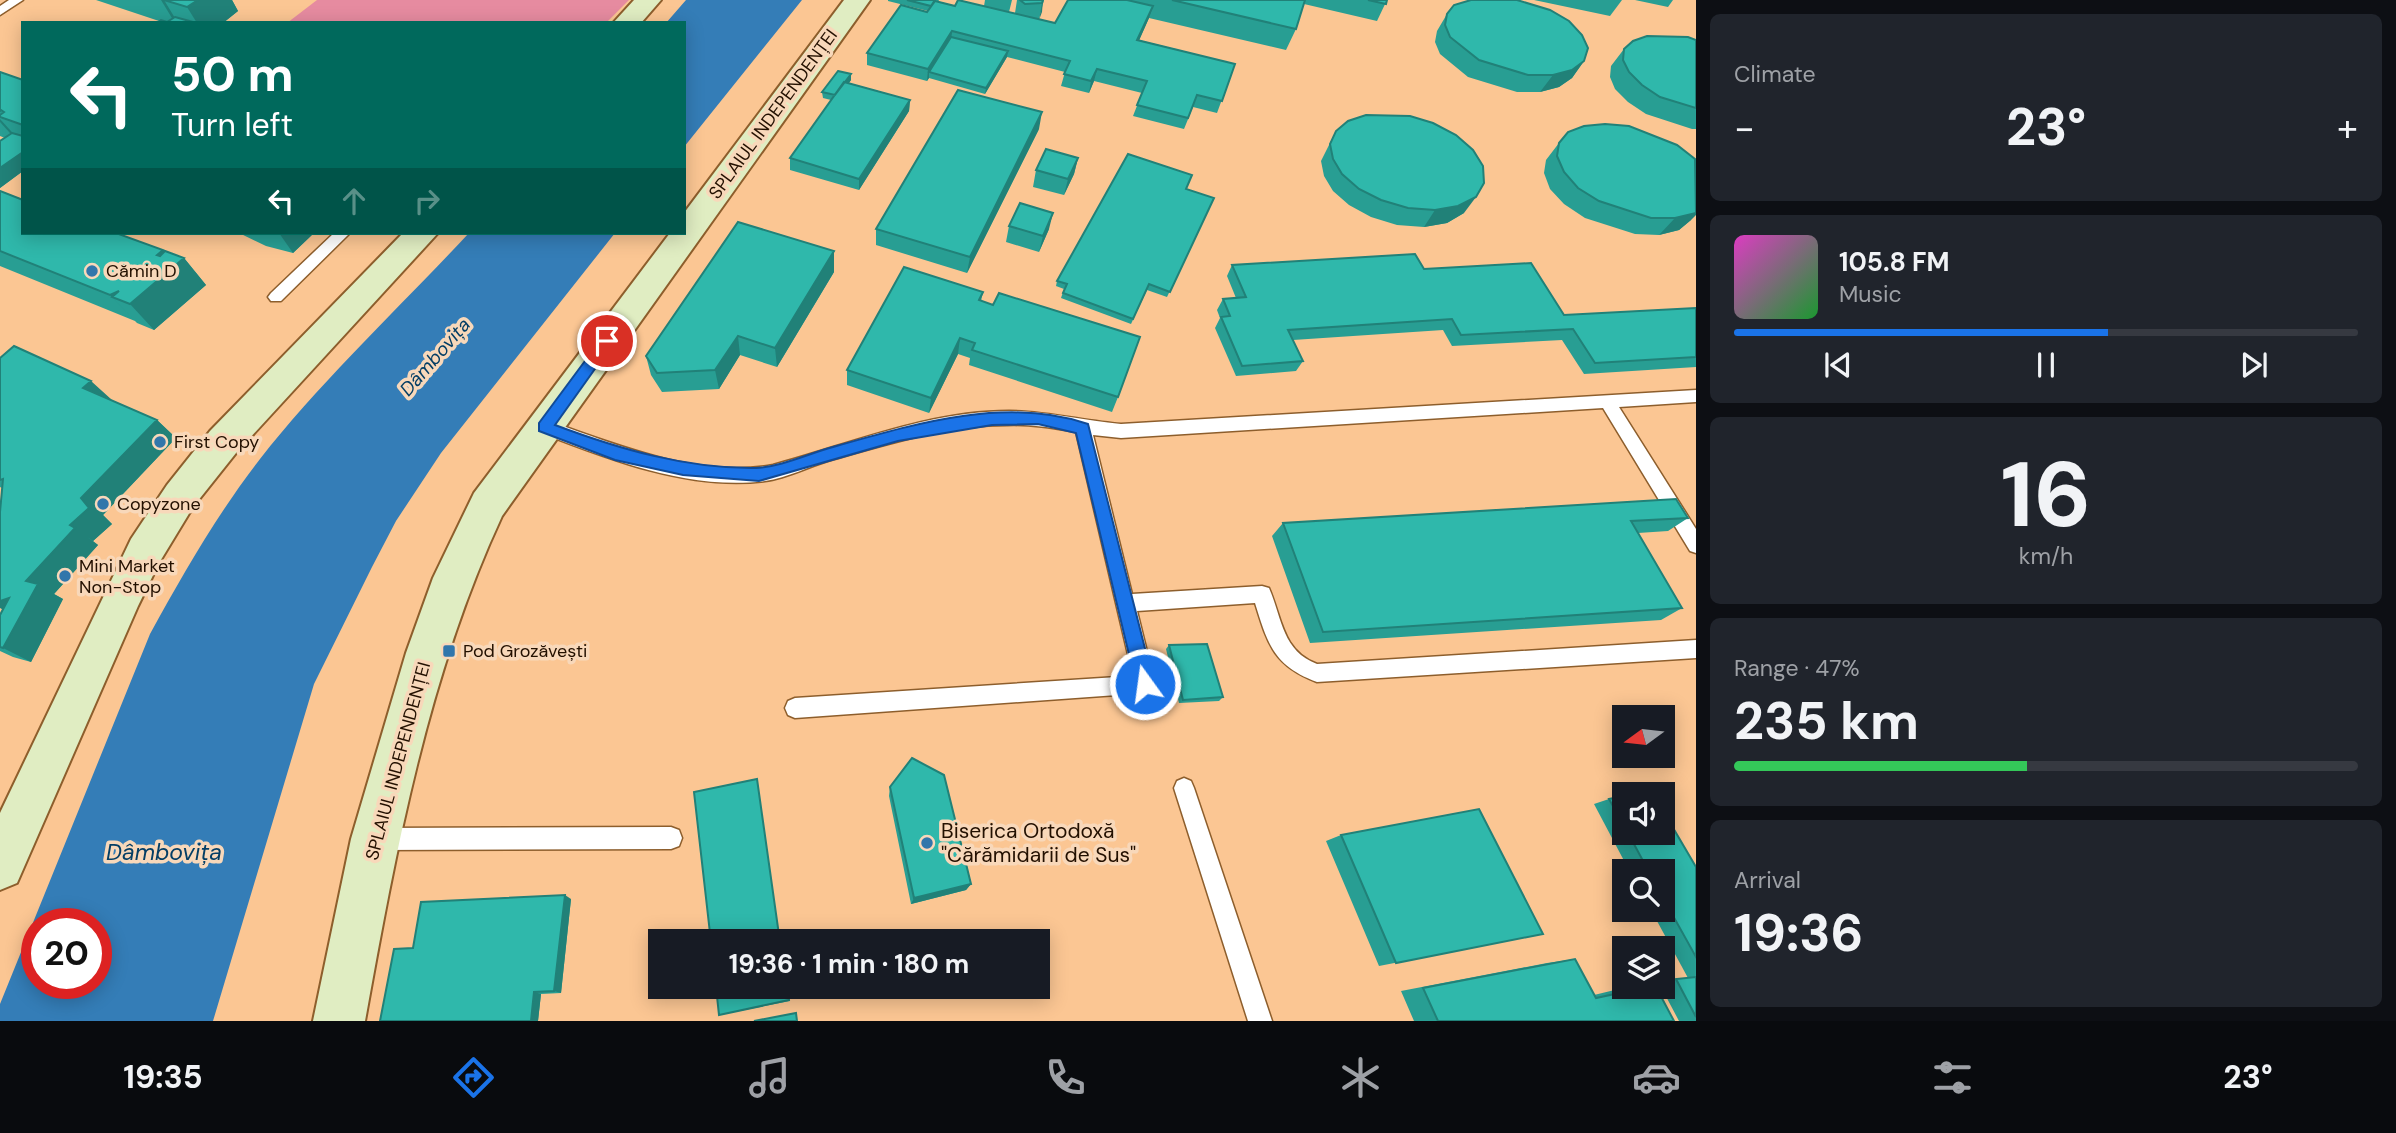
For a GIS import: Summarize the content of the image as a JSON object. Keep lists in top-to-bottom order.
{
  "streets": {
    "main road": ["SPLAIUL INDEPENDENȚEI"]
  },
  "water": ["Dâmbovița"],
  "places": {
    "other": [
      "Cămin D",
      "First Copy",
      "Copyzone",
      "Mini Market Non-Stop",
      "Biserica Ortodoxă \"Cărămidarii de Sus\""
    ],
    "transit": ["Pod Grozăvești"]
  },
  "north": "left",
  "page": {
    "tile": [
      "Climate",
      ["16", "km/h"],
      ["Range · 47%", "235 km"],
      ["Arrival", "19:36"]
    ],
    "turn": ["50 m", "Turn left"],
    "heat": ["−", "23°", "+"],
    "song": ["105.8 FM", "Music"],
    "limit": "20",
    "trip": "19:36 · 1 min · 180 m",
    "tabs": ["19:35", "23°"]
  }
}
